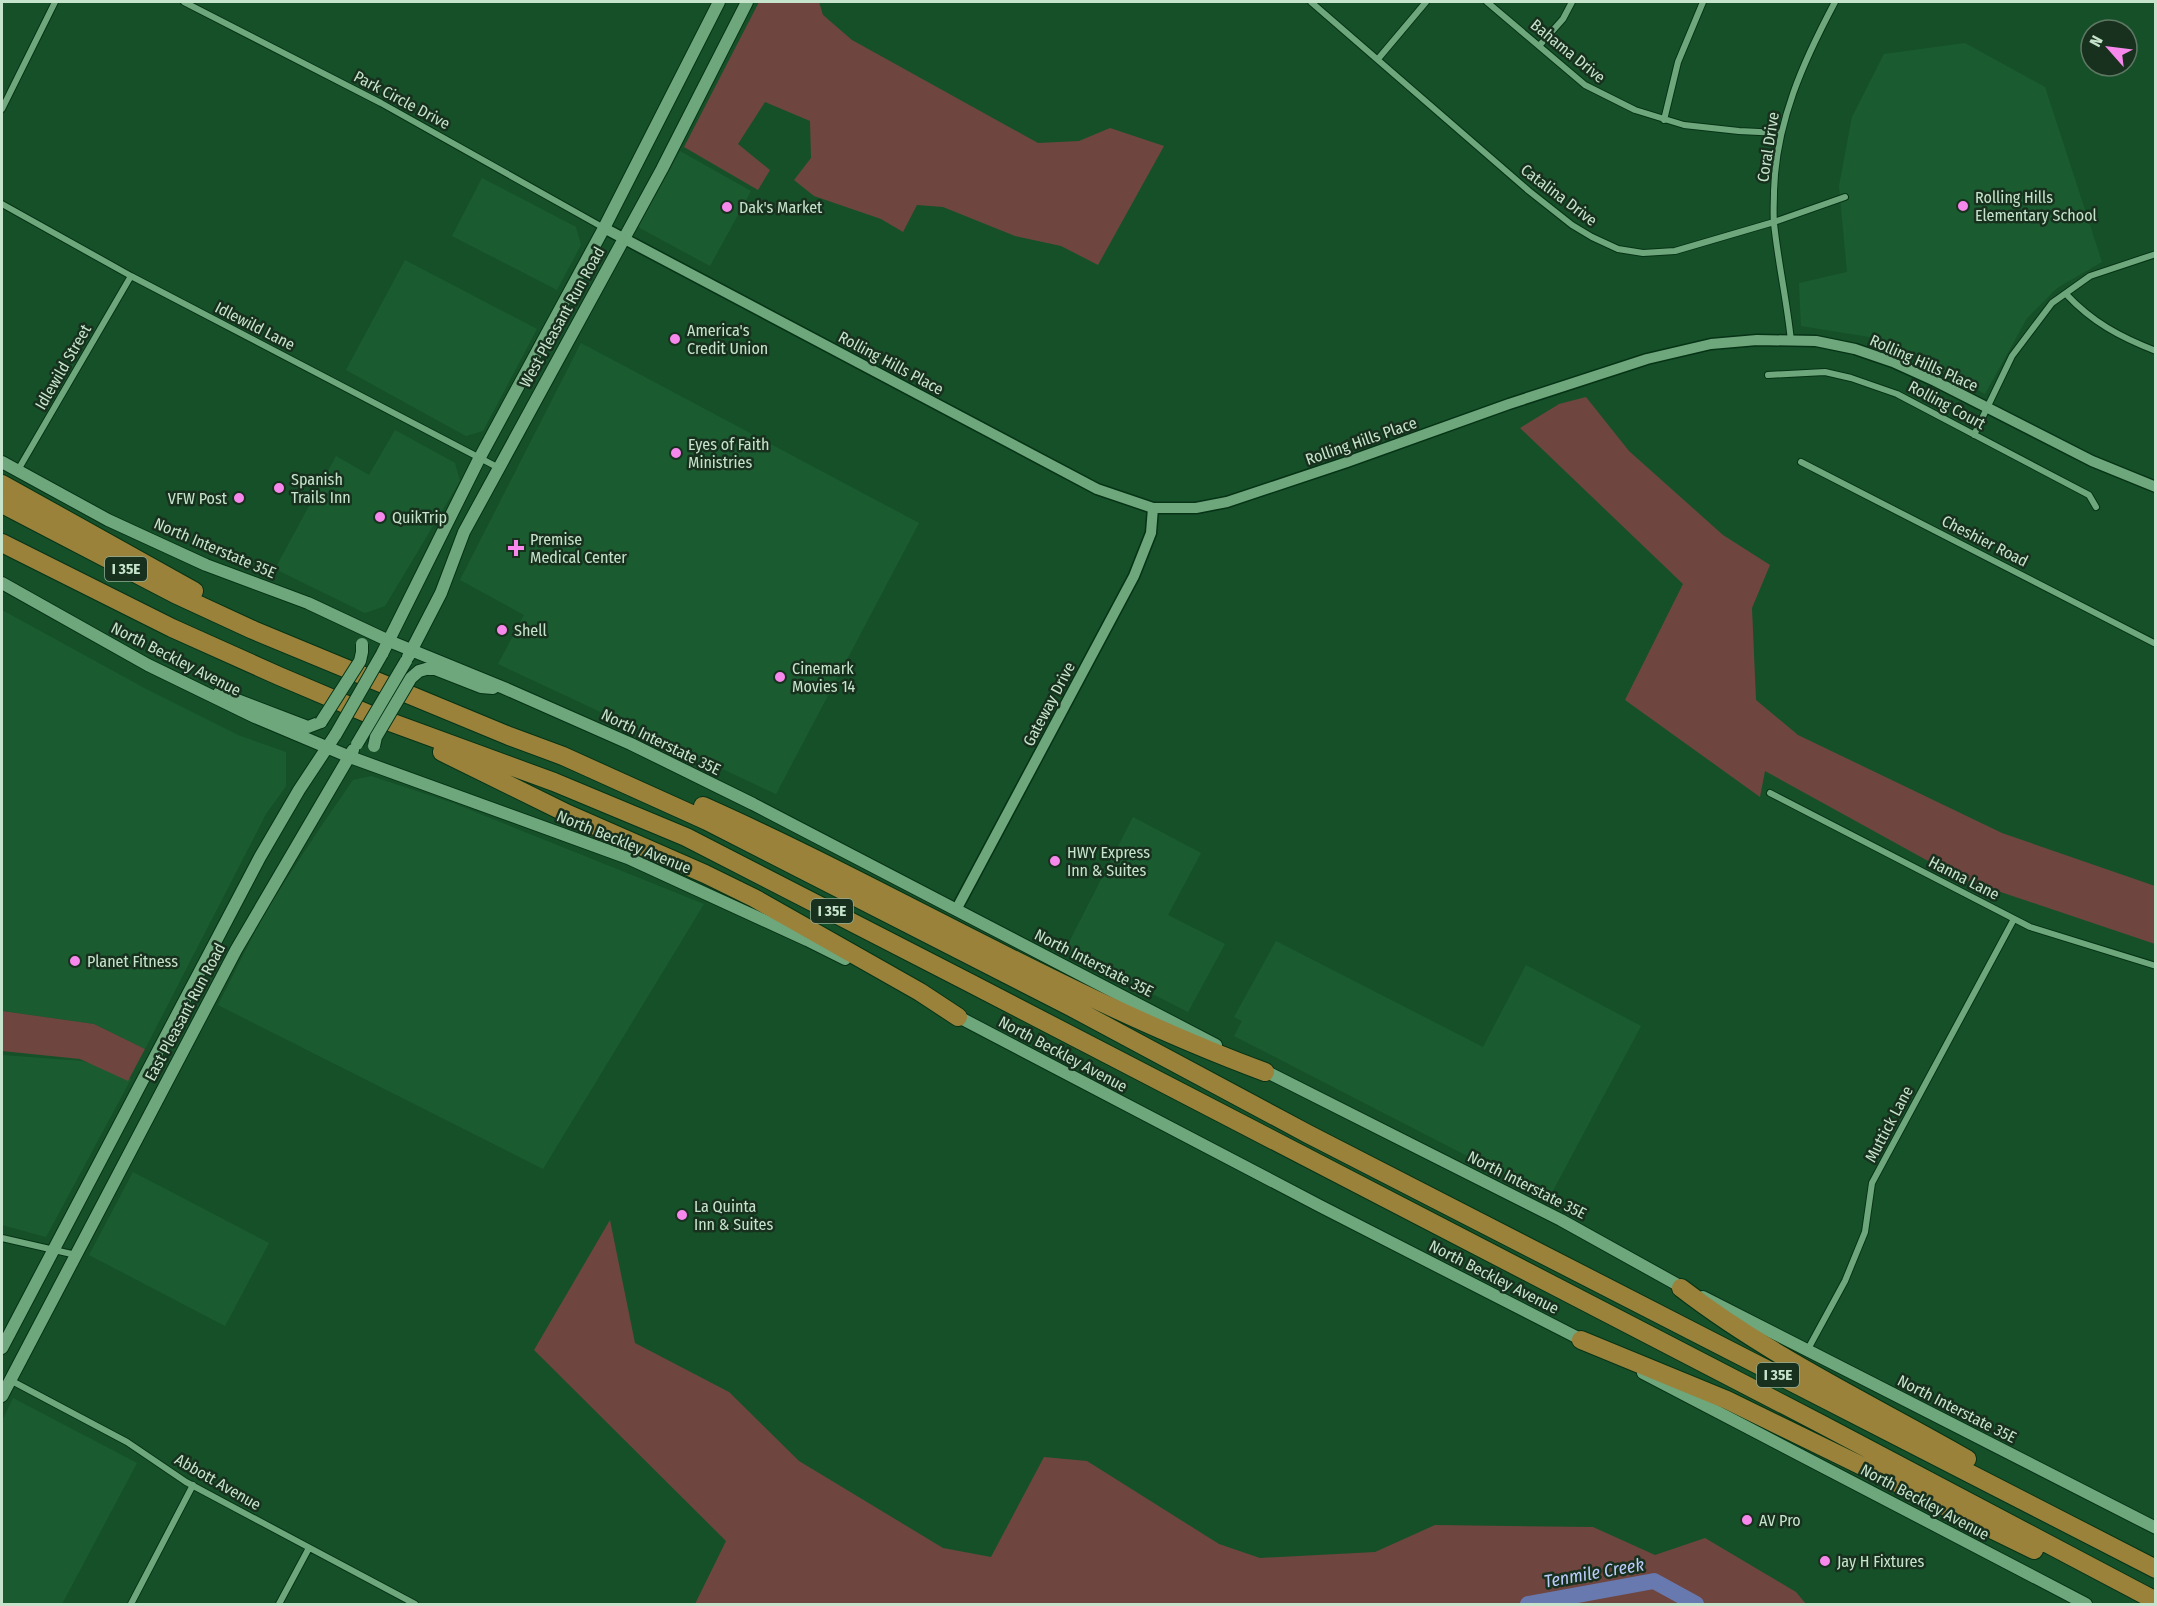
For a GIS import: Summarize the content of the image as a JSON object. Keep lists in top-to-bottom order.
{
  "streets": {
    "highway": ["I 35E"],
    "main road": [
      "West Pleasant Run Road",
      "North Interstate 35E",
      "North Beckley Avenue",
      "East Pleasant Run Road"
    ],
    "street": [
      "Bahama Drive",
      "Park Circle Drive",
      "Coral Drive",
      "Catalina Drive",
      "Idlewild Lane",
      "Rolling Hills Place",
      "Idlewild Street",
      "Rolling Court",
      "Cheshier Road",
      "Gateway Drive",
      "Hanna Lane",
      "Muttick Lane",
      "Abbott Avenue"
    ]
  },
  "crossings": [
    ["Bahama Drive", "Coral Drive"],
    ["Park Circle Drive", "West Pleasant Run Road"],
    ["Park Circle Drive", "Rolling Hills Place"],
    ["Coral Drive", "Catalina Drive"],
    ["Coral Drive", "Rolling Hills Place"],
    ["West Pleasant Run Road", "Idlewild Lane"],
    ["West Pleasant Run Road", "Rolling Hills Place"],
    ["West Pleasant Run Road", "North Interstate 35E"],
    ["West Pleasant Run Road", "East Pleasant Run Road"],
    ["Idlewild Lane", "Idlewild Street"],
    ["Rolling Hills Place", "Gateway Drive"],
    ["Idlewild Street", "North Interstate 35E"],
    ["North Interstate 35E", "Gateway Drive"],
    ["North Interstate 35E", "East Pleasant Run Road"],
    ["North Interstate 35E", "Muttick Lane"],
    ["North Beckley Avenue", "East Pleasant Run Road"],
    ["Hanna Lane", "Muttick Lane"],
    ["East Pleasant Run Road", "Abbott Avenue"]
  ],
  "water": ["Tenmile Creek"],
  "places": {
    "other": [
      "Rolling Hills Elementary School",
      "Dak's Market",
      "America's Credit Union",
      "Eyes of Faith Ministries",
      "Spanish Trails Inn",
      "VFW Post",
      "QuikTrip",
      "Shell",
      "Cinemark Movies 14",
      "HWY Express Inn & Suites",
      "Planet Fitness",
      "La Quinta Inn & Suites",
      "AV Pro",
      "Jay H Fixtures"
    ],
    "health": ["Premise Medical Center"]
  },
  "north": "top left"
}
